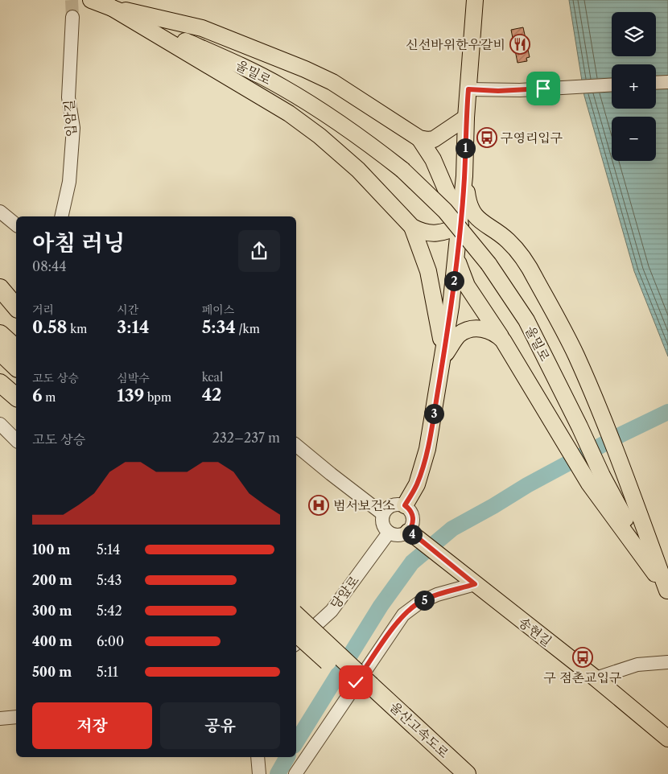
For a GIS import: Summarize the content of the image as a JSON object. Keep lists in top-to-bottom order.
{
  "streets": {
    "highway": ["울산고속도로"],
    "main road": ["울밀로", "송현길"],
    "street": ["입암길", "당앞로"]
  },
  "crossings": [
    ["당앞로", "송현길"]
  ],
  "places": {
    "restaurant": ["신선바위한우갈비"],
    "bus stop": ["구영리입구", "구 점촌교입구"],
    "hospital": ["범서보건소"]
  },
  "page": {
    "map_buttons": ["+", "−"],
    "pins": [
      "1",
      "2",
      "3",
      "4",
      "5"
    ],
    "heading": ["아침 러닝", "08:44"],
    "stats": [
      ["거리", "0.58 km"],
      ["시간", "3:14"],
      ["페이스", "5:34 /km"],
      ["고도 상승", "6 m"],
      ["심박수", "139 bpm"],
      ["kcal", "42"]
    ],
    "chart": ["고도 상승", "232–237 m"],
    "list": [
      {
        "name": "100 m",
        "note": "5:14"
      },
      {
        "name": "200 m",
        "note": "5:43"
      },
      {
        "name": "300 m",
        "note": "5:42"
      },
      {
        "name": "400 m",
        "note": "6:00"
      },
      {
        "name": "500 m",
        "note": "5:11"
      }
    ],
    "buttons": ["저장", "공유"]
  }
}
